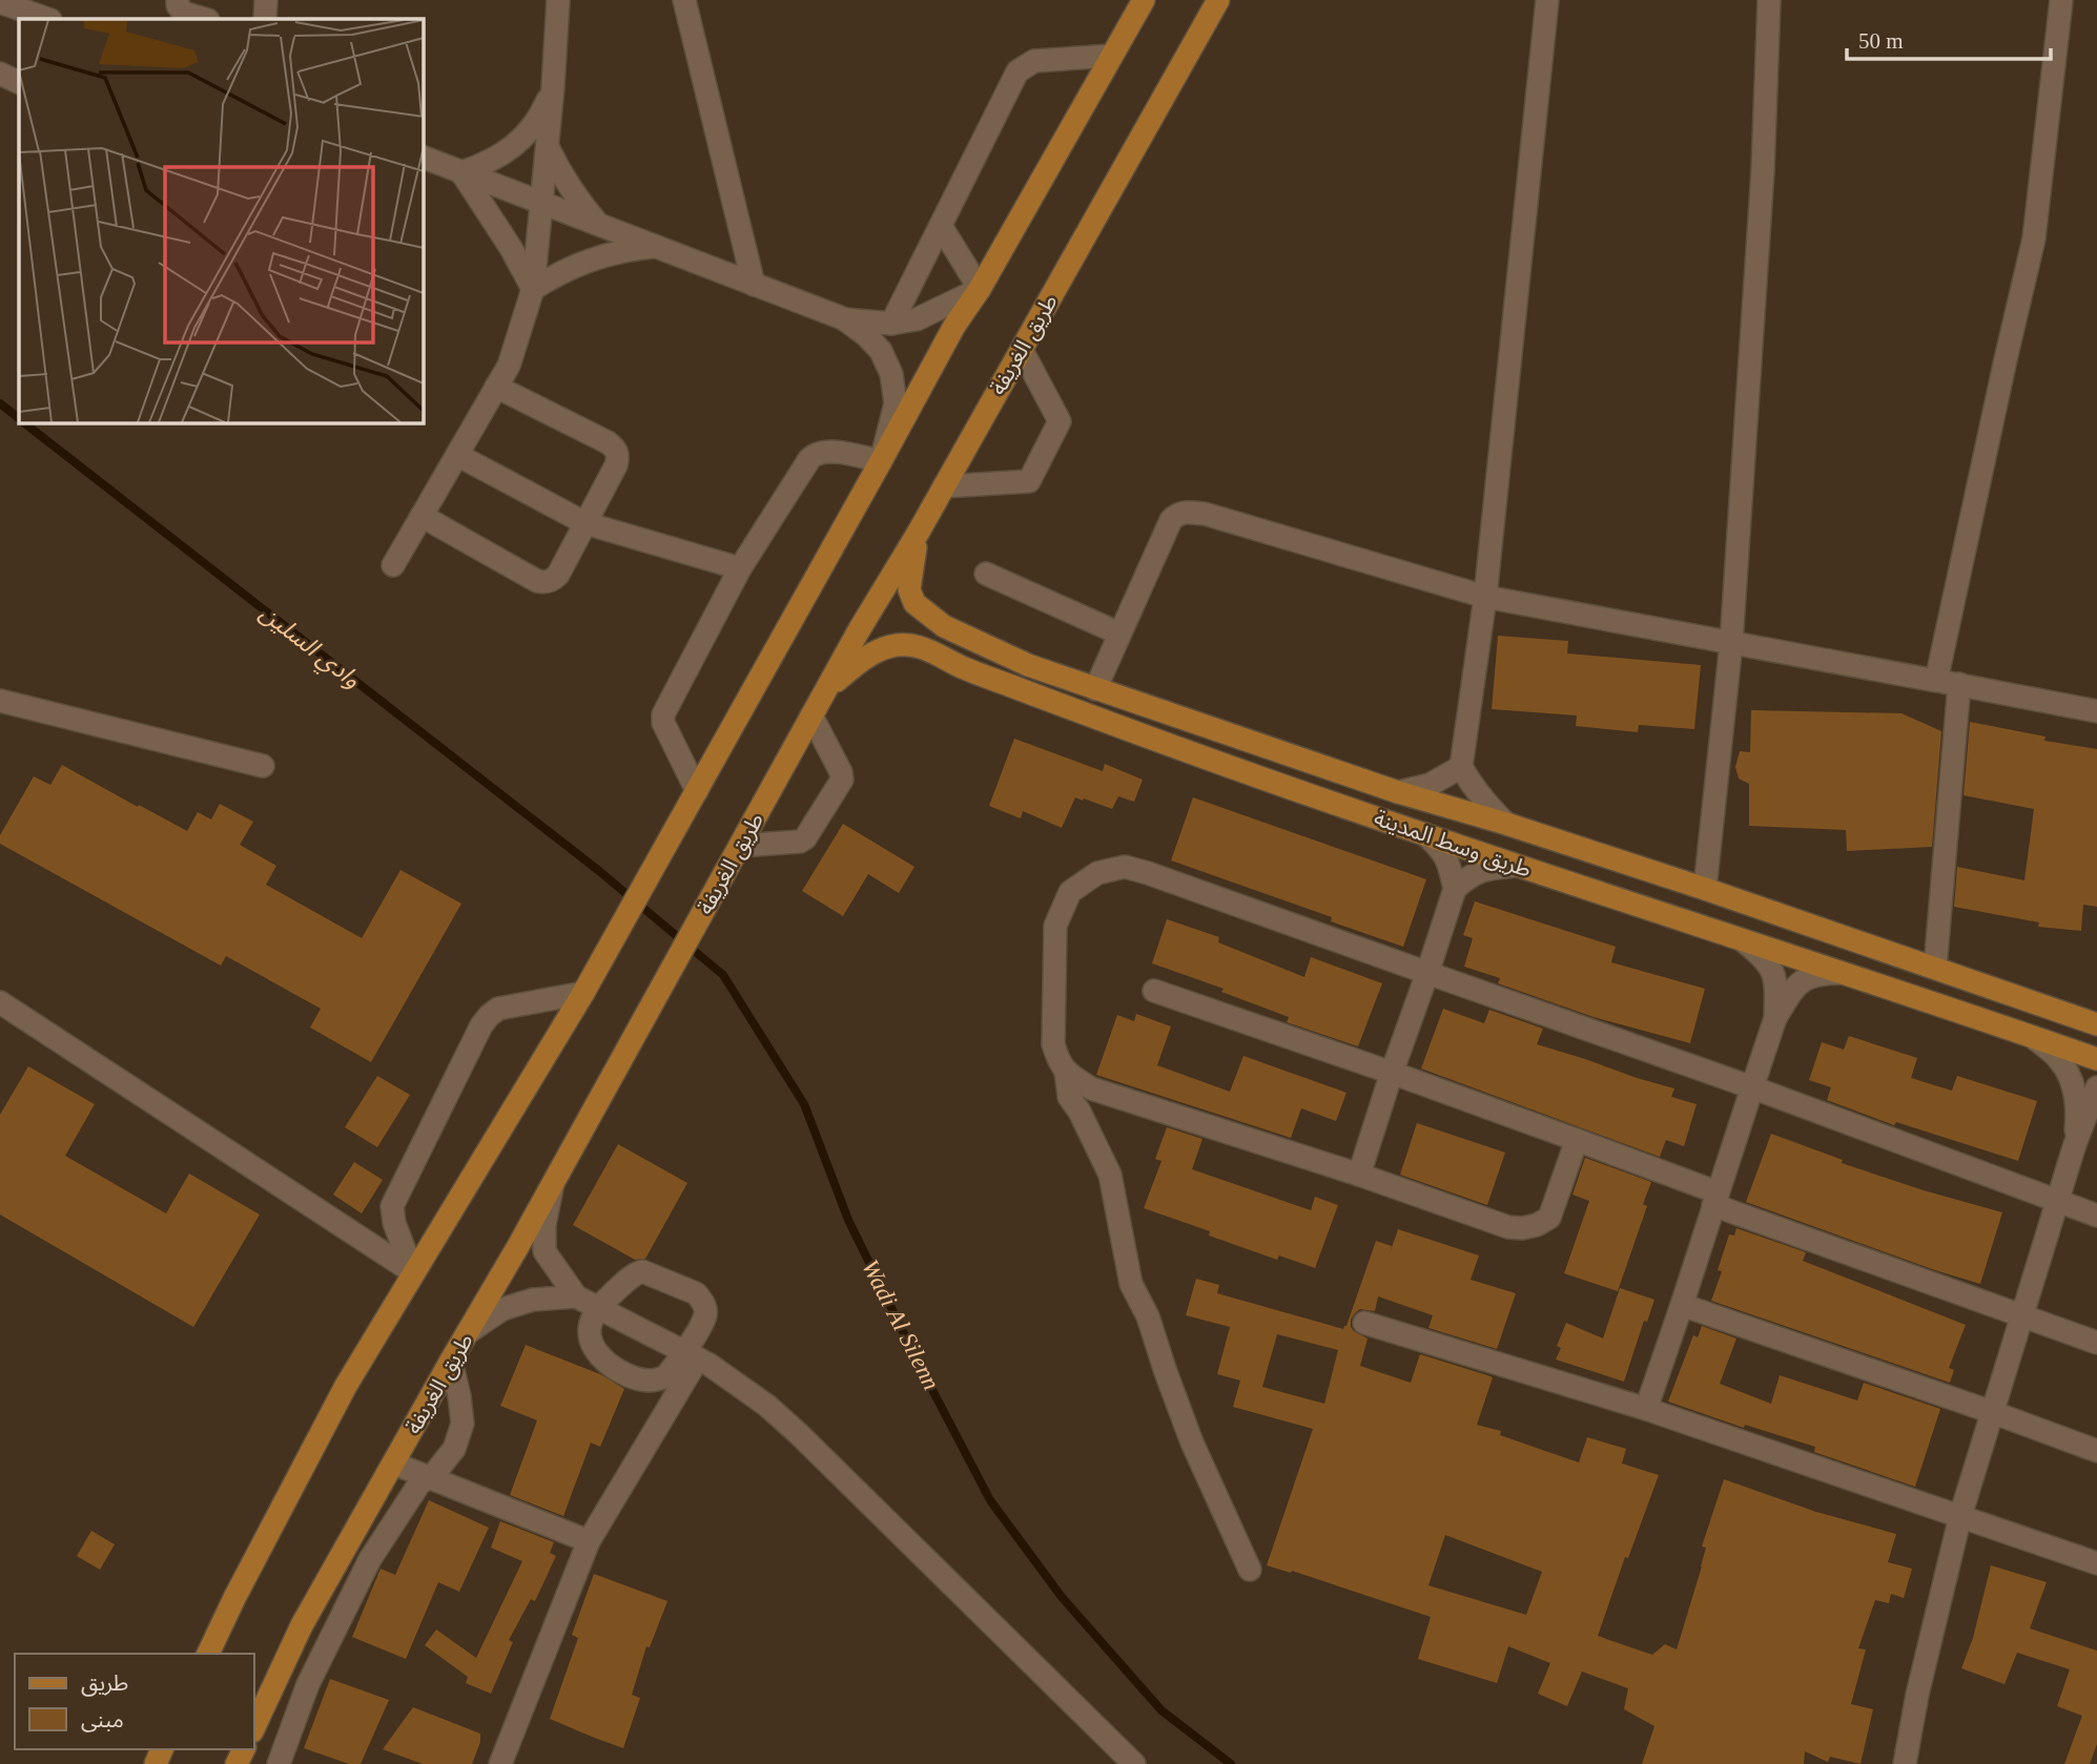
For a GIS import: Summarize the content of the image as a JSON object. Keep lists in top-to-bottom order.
{
  "streets": {
    "main road": ["طريق الغريفة", "طريق وسط المدينة"]
  },
  "crossings": [
    ["طريق الغريفة", "طريق وسط المدينة"]
  ],
  "water": ["وادي السلين", "Wadi Al Silenn"],
  "legend": ["طريق", "مبنى"],
  "scale_bar": "50 m"
}
